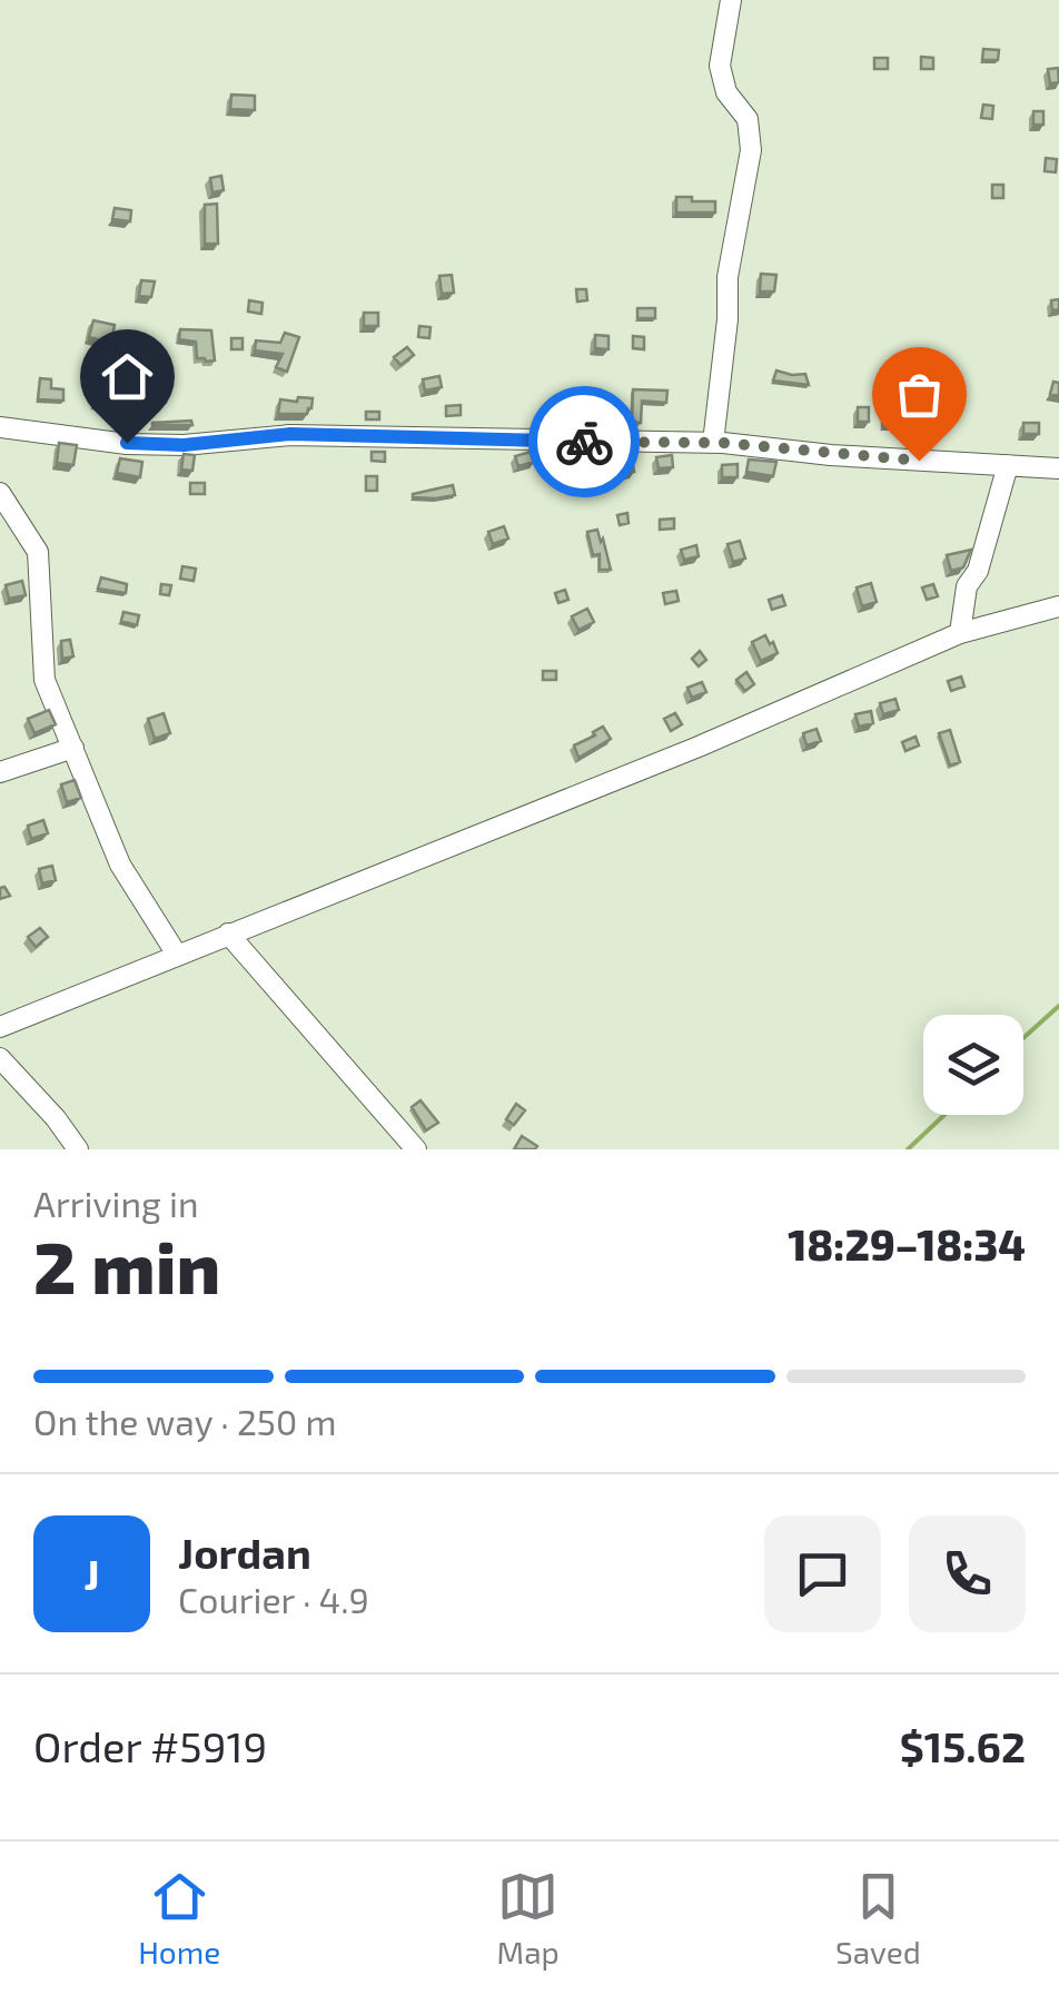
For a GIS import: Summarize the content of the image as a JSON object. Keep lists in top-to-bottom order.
{
  "page": {
    "heading": ["2 min", "Arriving in", "18:29–18:34"],
    "panel": [
      "Jordan",
      "Courier · 4.9",
      "Order #5919",
      "$15.62"
    ],
    "bar": "On the way · 250 m",
    "round": "J",
    "tabs": ["Home", "Map", "Saved"]
  }
}
